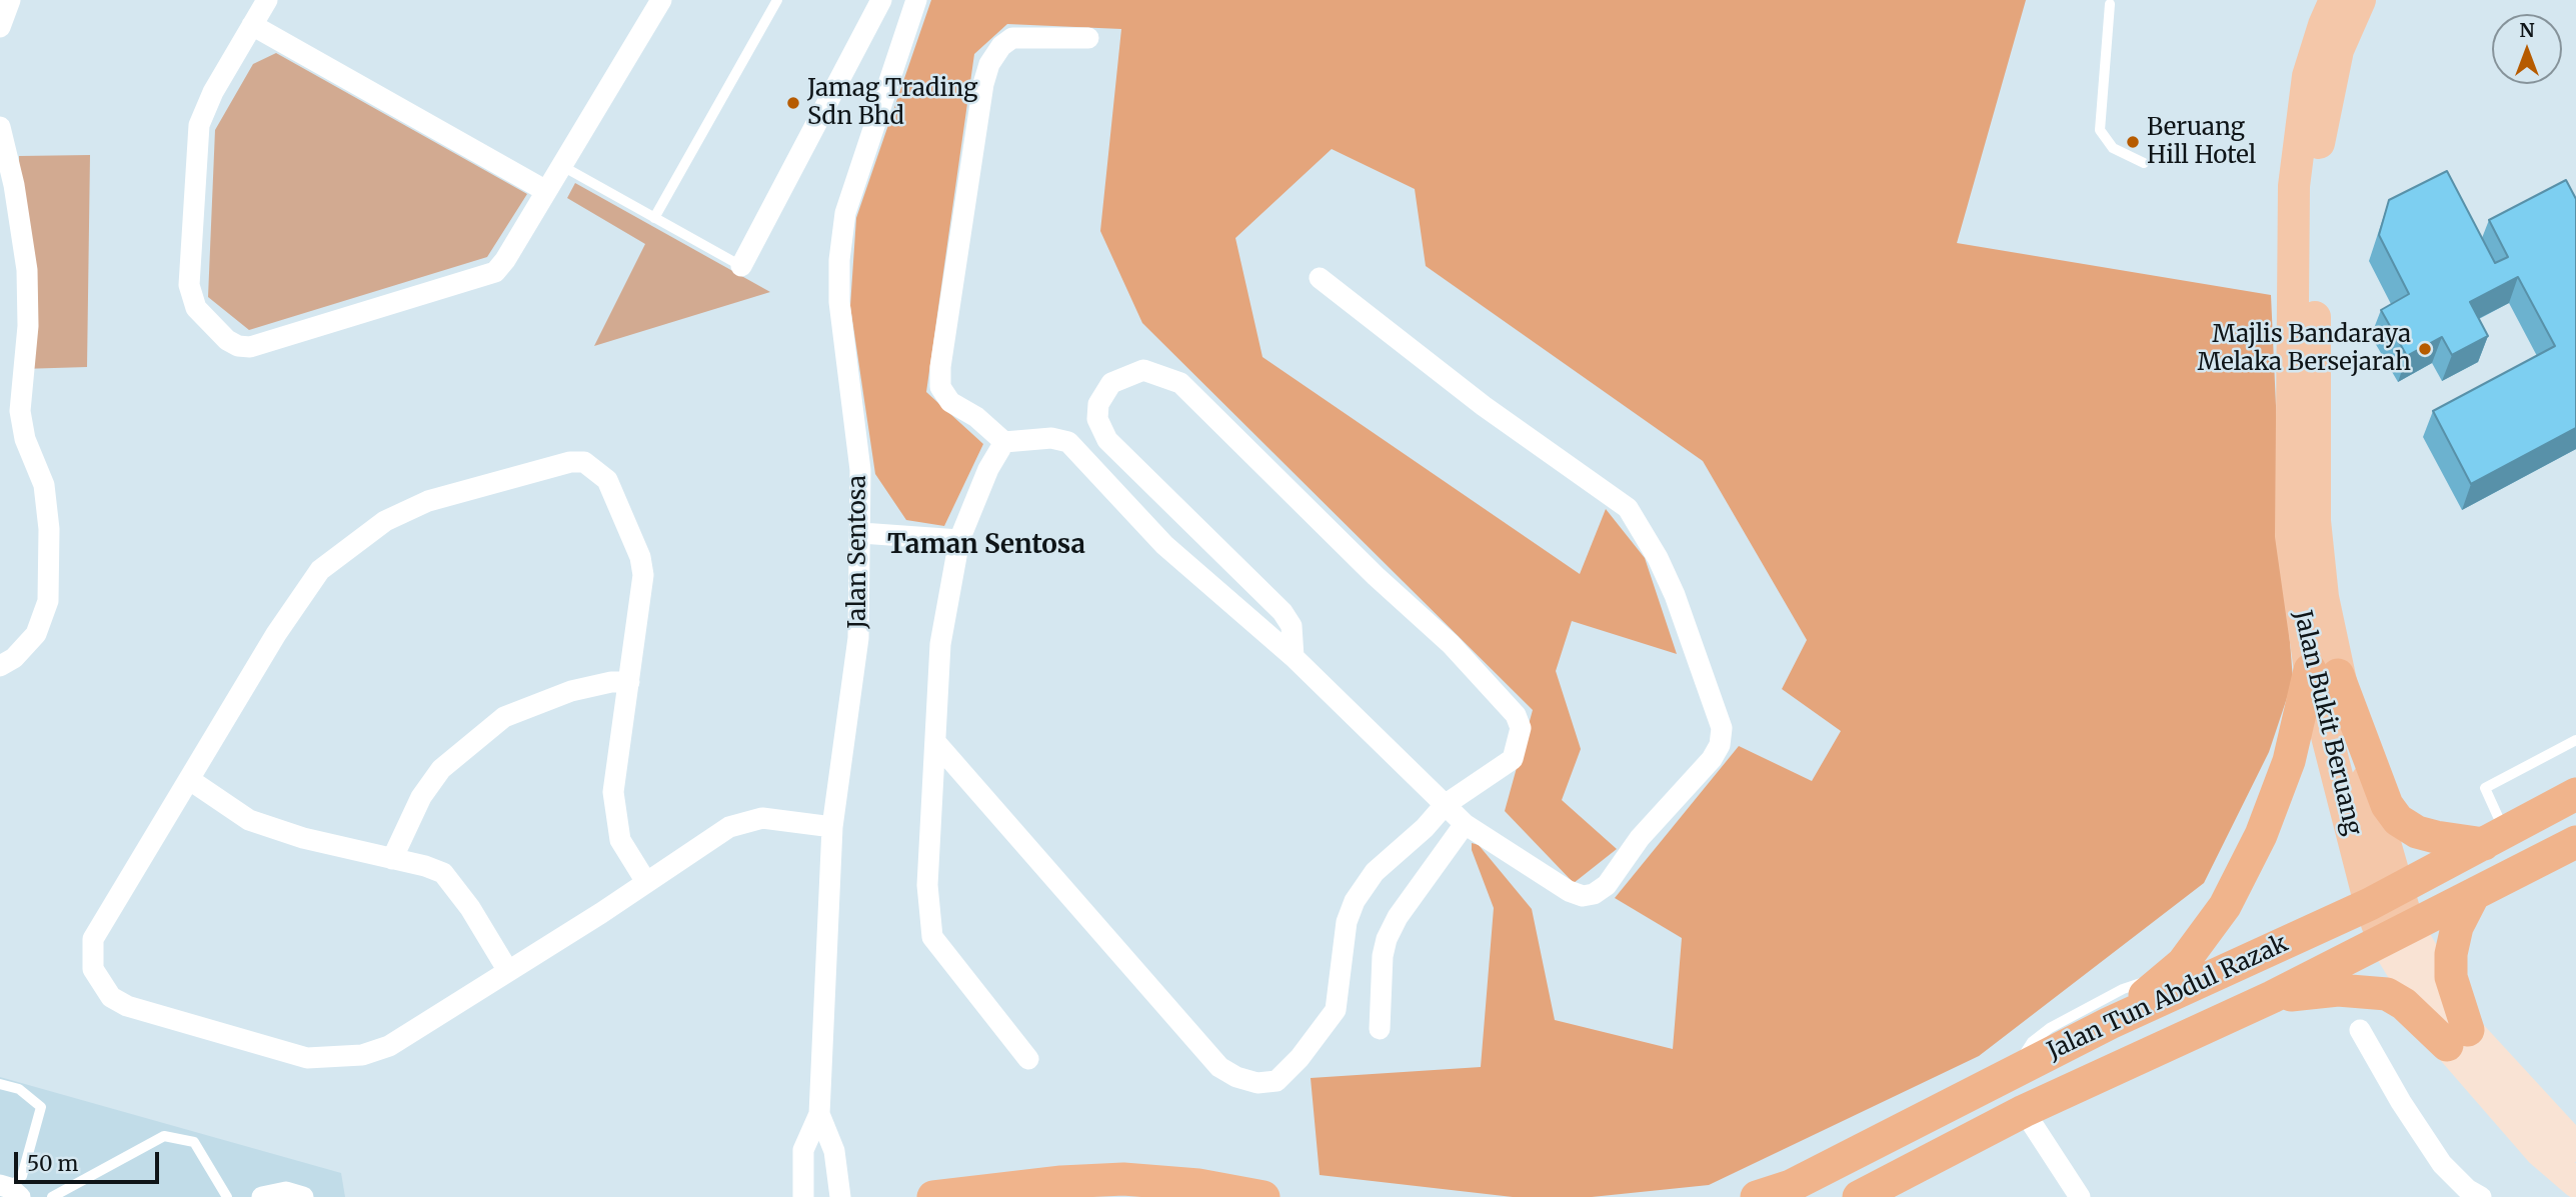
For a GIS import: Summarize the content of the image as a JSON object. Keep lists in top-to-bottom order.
{
  "streets": {
    "highway": ["Jalan Tun Abdul Razak"],
    "main road": ["Jalan Bukit Beruang"],
    "street": ["Jalan Sentosa"]
  },
  "crossings": [
    ["Jalan Bukit Beruang", "Jalan Tun Abdul Razak"]
  ],
  "districts": ["Taman Sentosa"],
  "places": ["Jamag Trading Sdn Bhd", "Beruang Hill Hotel", "Majlis Bandaraya Melaka Bersejarah"],
  "scale_bar": "50 m",
  "north": "top"
}
